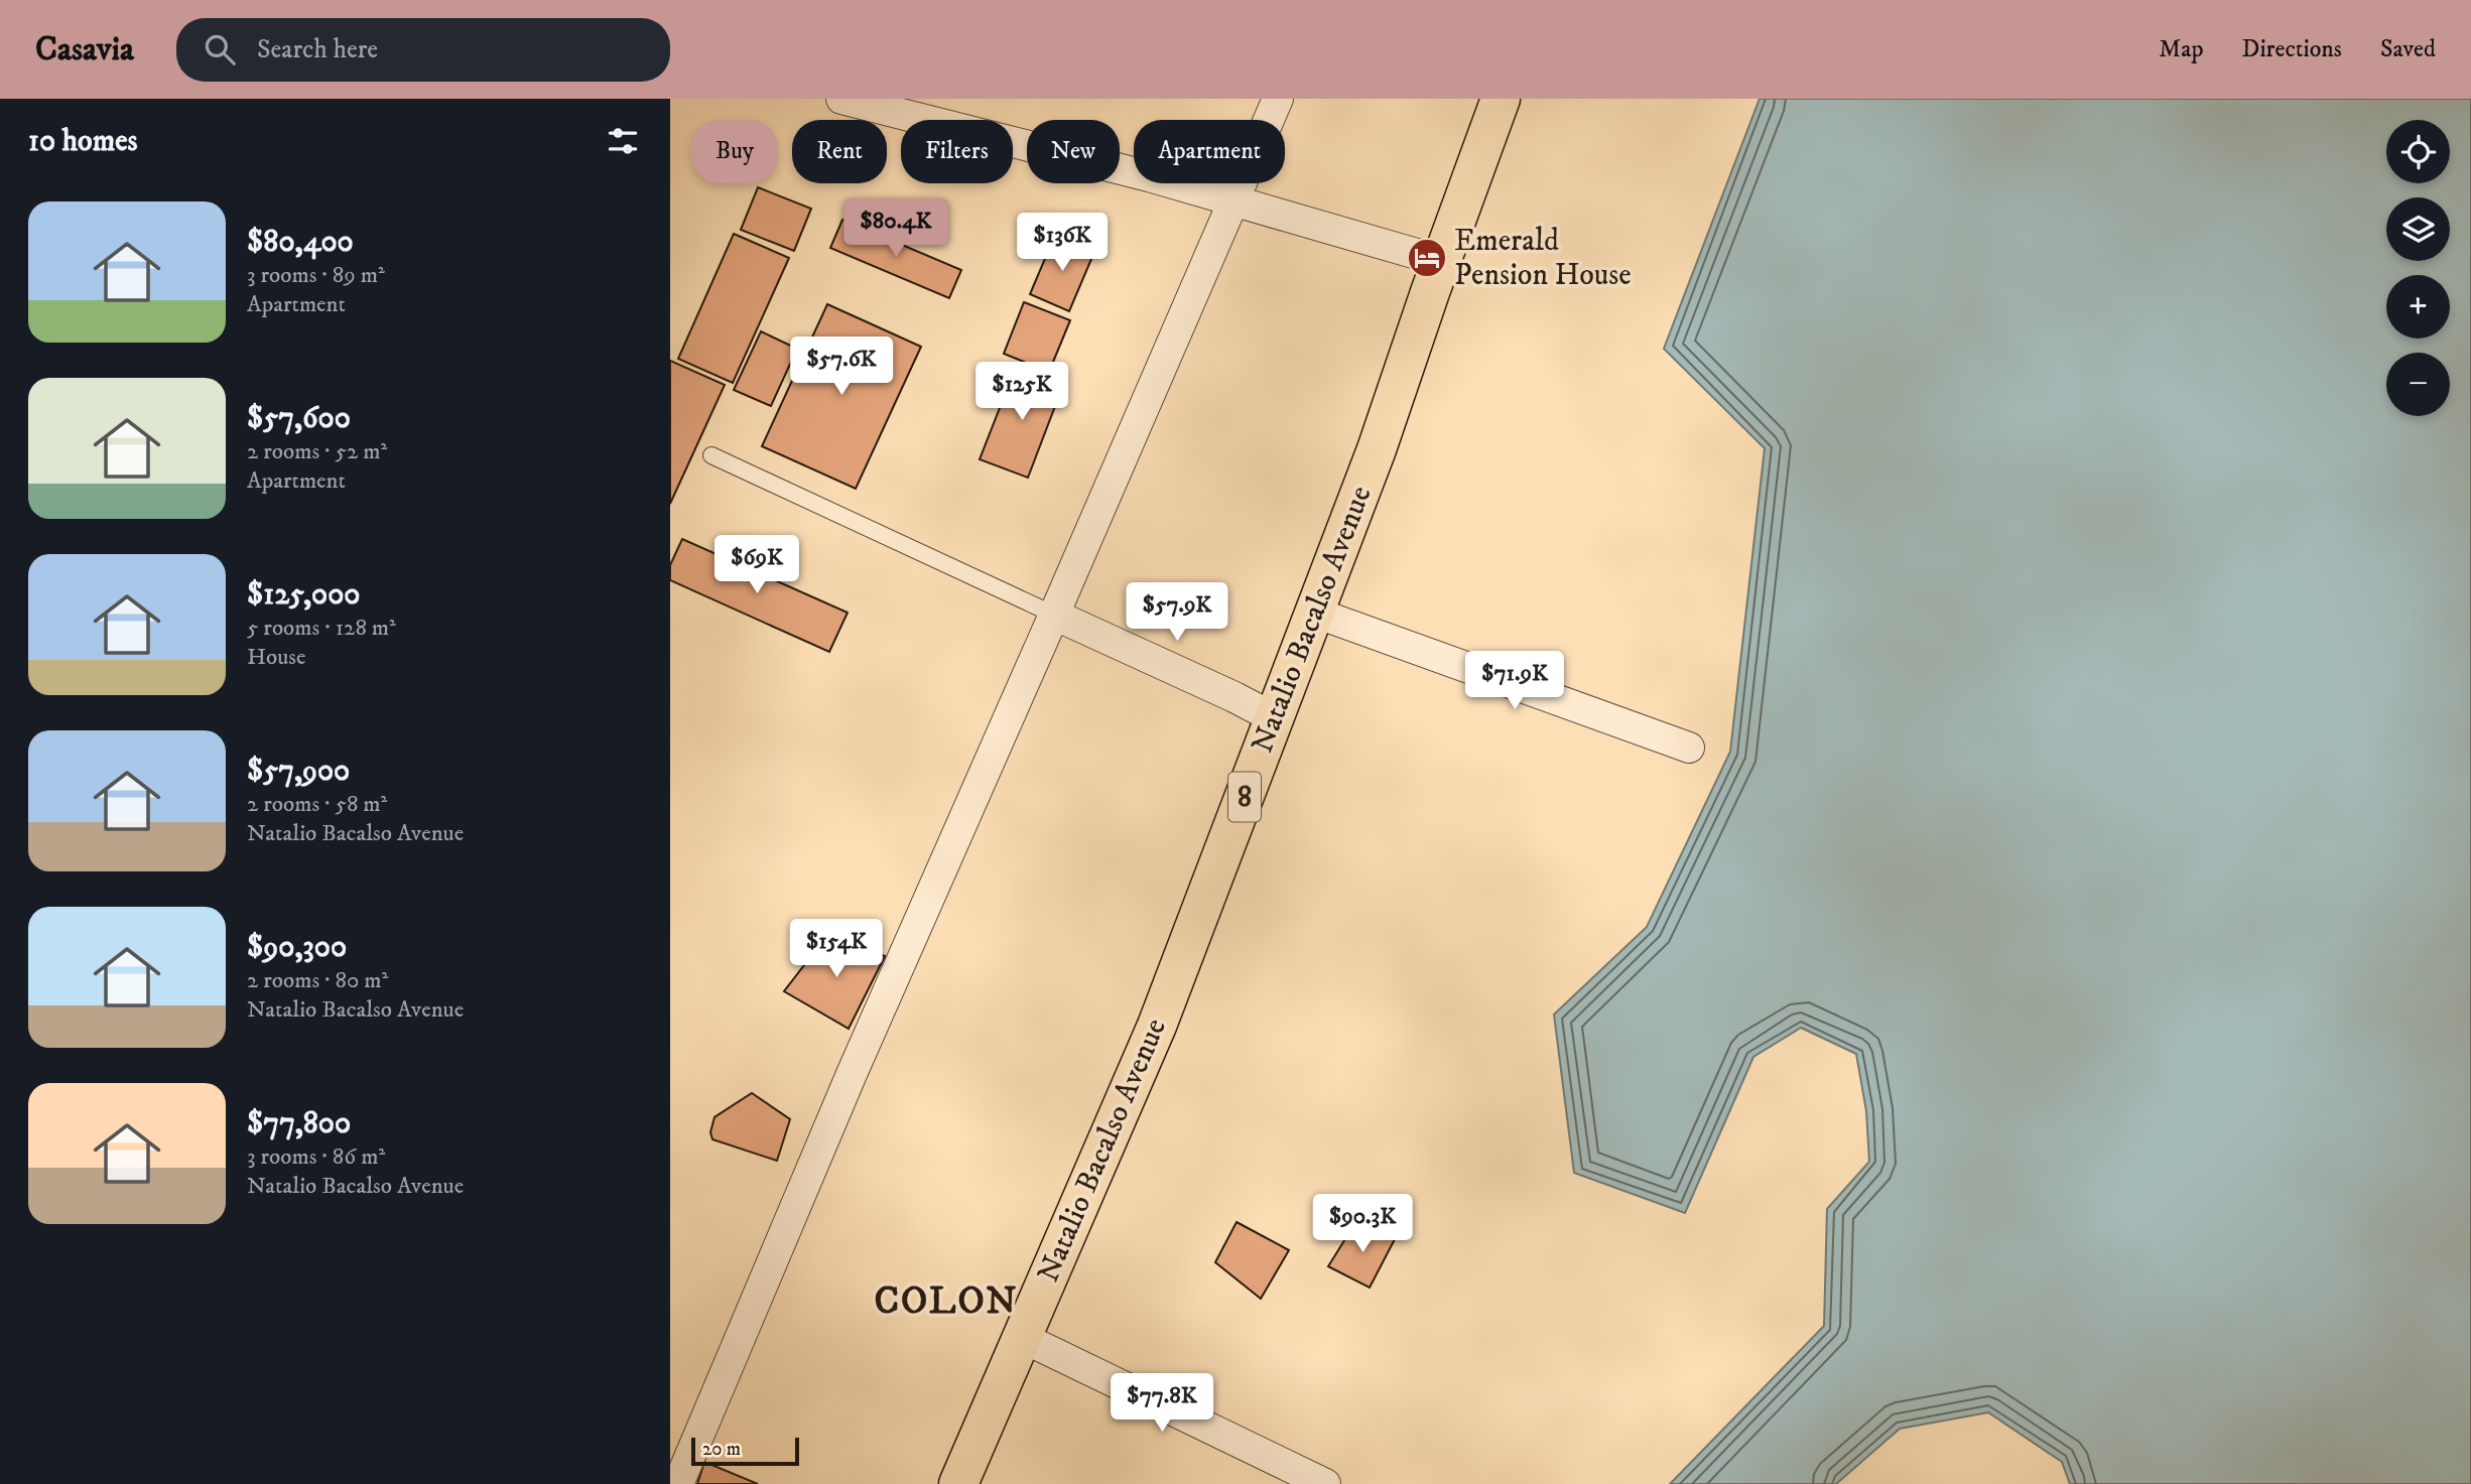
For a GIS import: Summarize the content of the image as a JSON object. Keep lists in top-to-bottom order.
{
  "streets": {
    "highway": ["Natalio Bacalso Avenue", "8"]
  },
  "districts": ["COLON"],
  "places": {
    "hotel": ["Emerald Pension House"]
  },
  "scale_bar": "20 m",
  "page": {
    "header": "Casavia",
    "search": "Search here",
    "nav": ["Map", "Directions", "Saved"],
    "heading": "10 homes",
    "map_buttons": ["+", "−"],
    "chip": [
      "Buy",
      "Rent",
      "Filters",
      "New",
      "Apartment"
    ],
    "list": [
      {
        "name": "$80,400",
        "note": "3 rooms · 89 m² · Apartment"
      },
      {
        "name": "$57,600",
        "note": "2 rooms · 52 m² · Apartment"
      },
      {
        "name": "$125,000",
        "note": "5 rooms · 128 m² · House"
      },
      {
        "name": "$57,900",
        "note": "2 rooms · 58 m² · Natalio Bacalso Avenue"
      },
      {
        "name": "$90,300",
        "note": "2 rooms · 80 m² · Natalio Bacalso Avenue"
      },
      {
        "name": "$77,800",
        "note": "3 rooms · 86 m² · Natalio Bacalso Avenue"
      }
    ],
    "price": [
      "$80.4K",
      "$136K",
      "$57.6K",
      "$125K",
      "$69K",
      "$57.9K",
      "$71.9K",
      "$154K",
      "$90.3K",
      "$77.8K"
    ],
    "scale": "20 m"
  }
}
